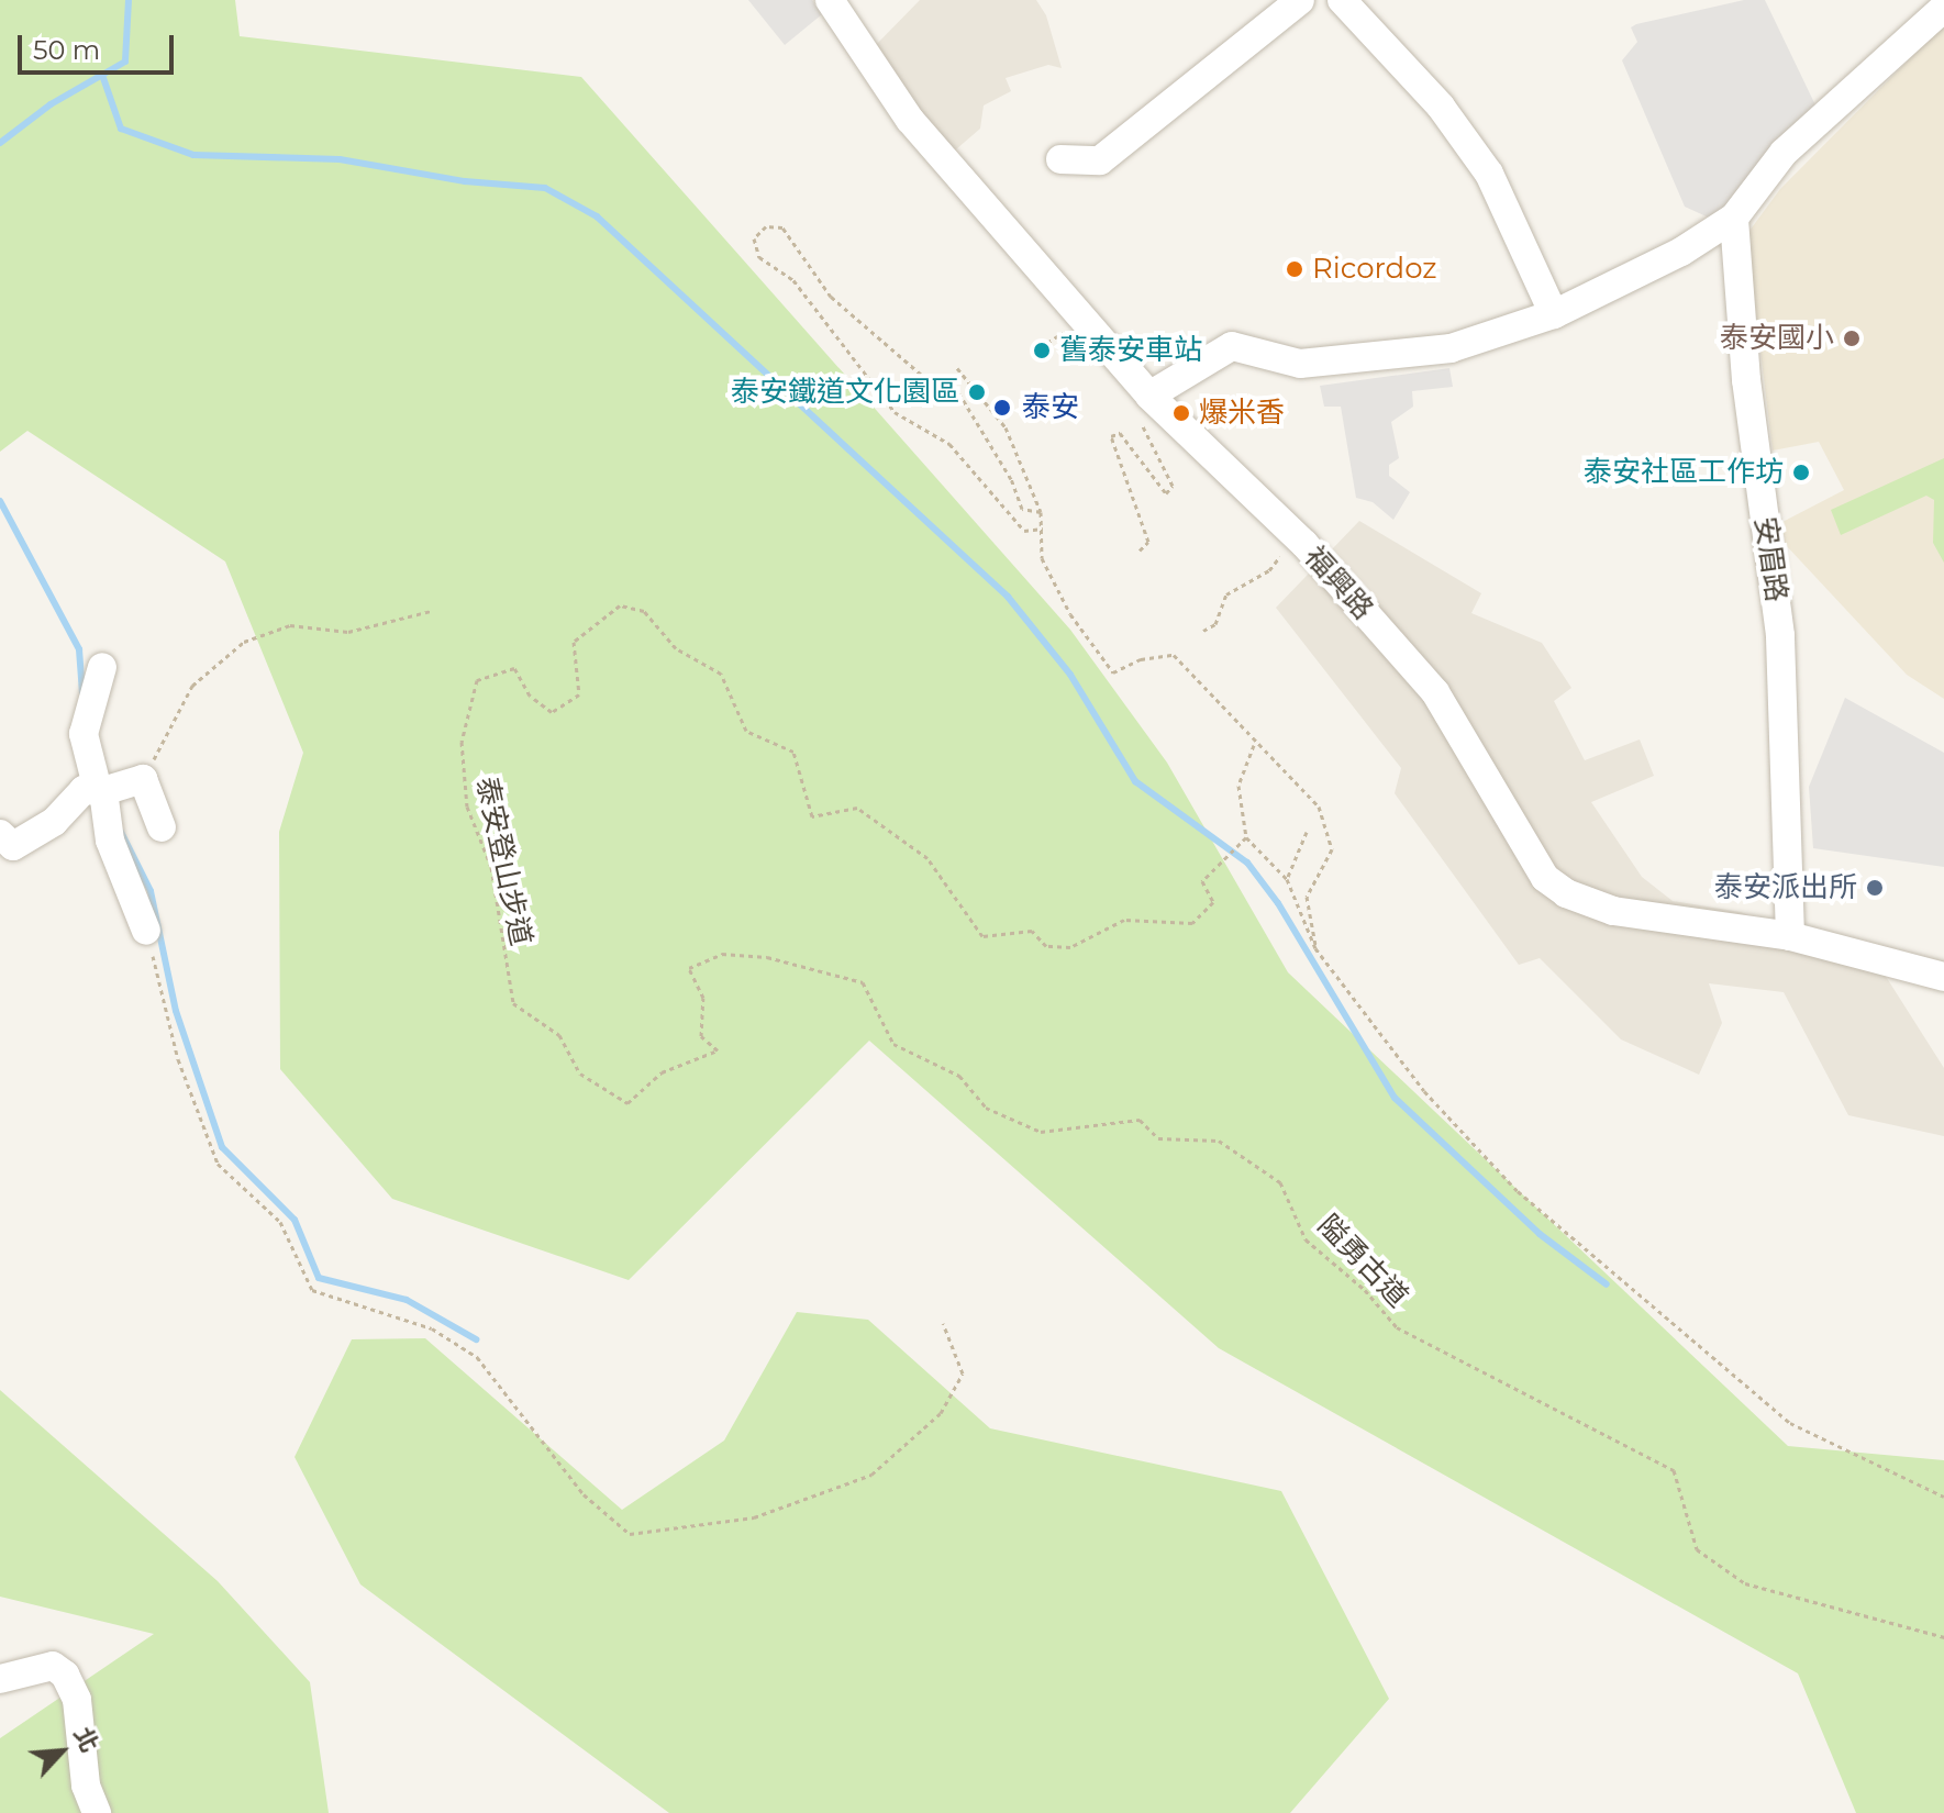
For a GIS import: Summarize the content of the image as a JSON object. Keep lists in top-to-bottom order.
{
  "streets": {
    "street": ["安眉路", "福興路"],
    "path": ["泰安登山步道", "隘勇古道"]
  },
  "crossings": [
    ["安眉路", "福興路"],
    ["泰安登山步道", "隘勇古道"]
  ],
  "places": [
    "Ricordoz",
    "泰安國小",
    "舊泰安車站",
    "泰安鐵道文化園區",
    "泰安",
    "爆米香",
    "泰安社區工作坊",
    "泰安派出所"
  ],
  "scale_bar": "50 m",
  "north": "top right"
}
